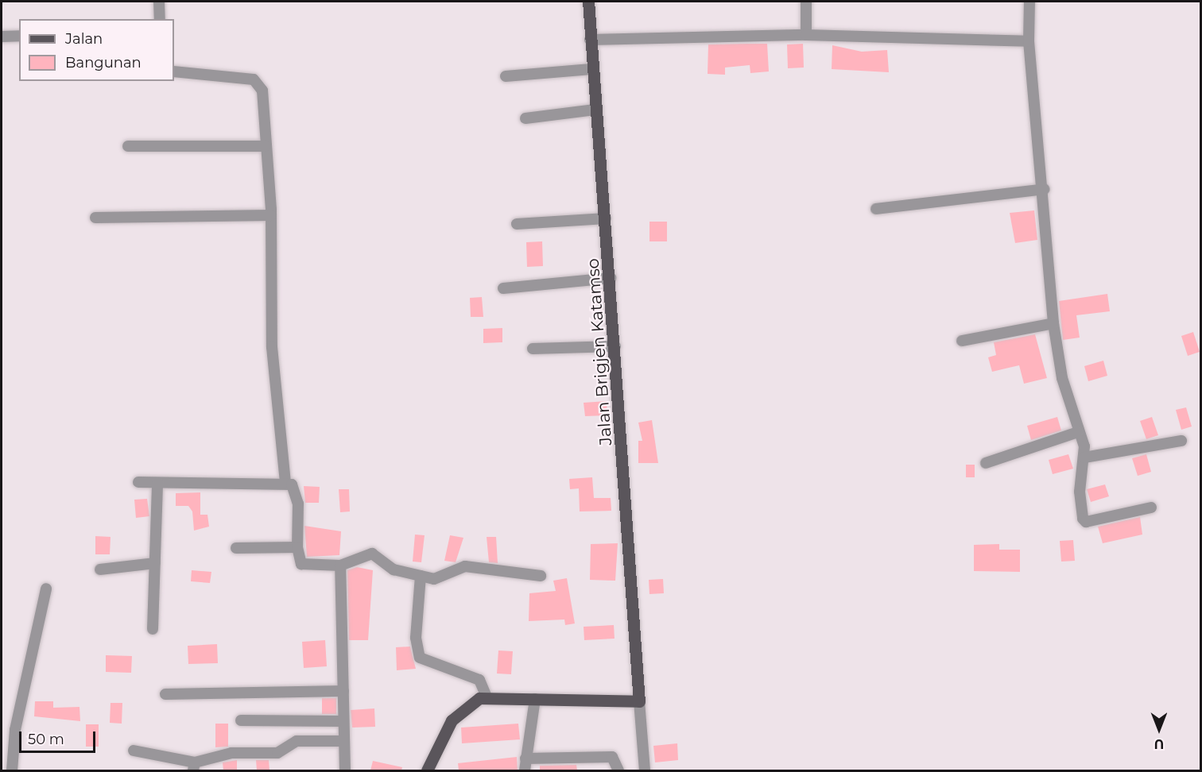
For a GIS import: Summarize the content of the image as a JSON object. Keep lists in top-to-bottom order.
{
  "streets": {
    "main road": ["Jalan Brigjen Katamso"]
  },
  "legend": ["Jalan", "Bangunan"],
  "scale_bar": "50 m",
  "north": "bottom"
}
